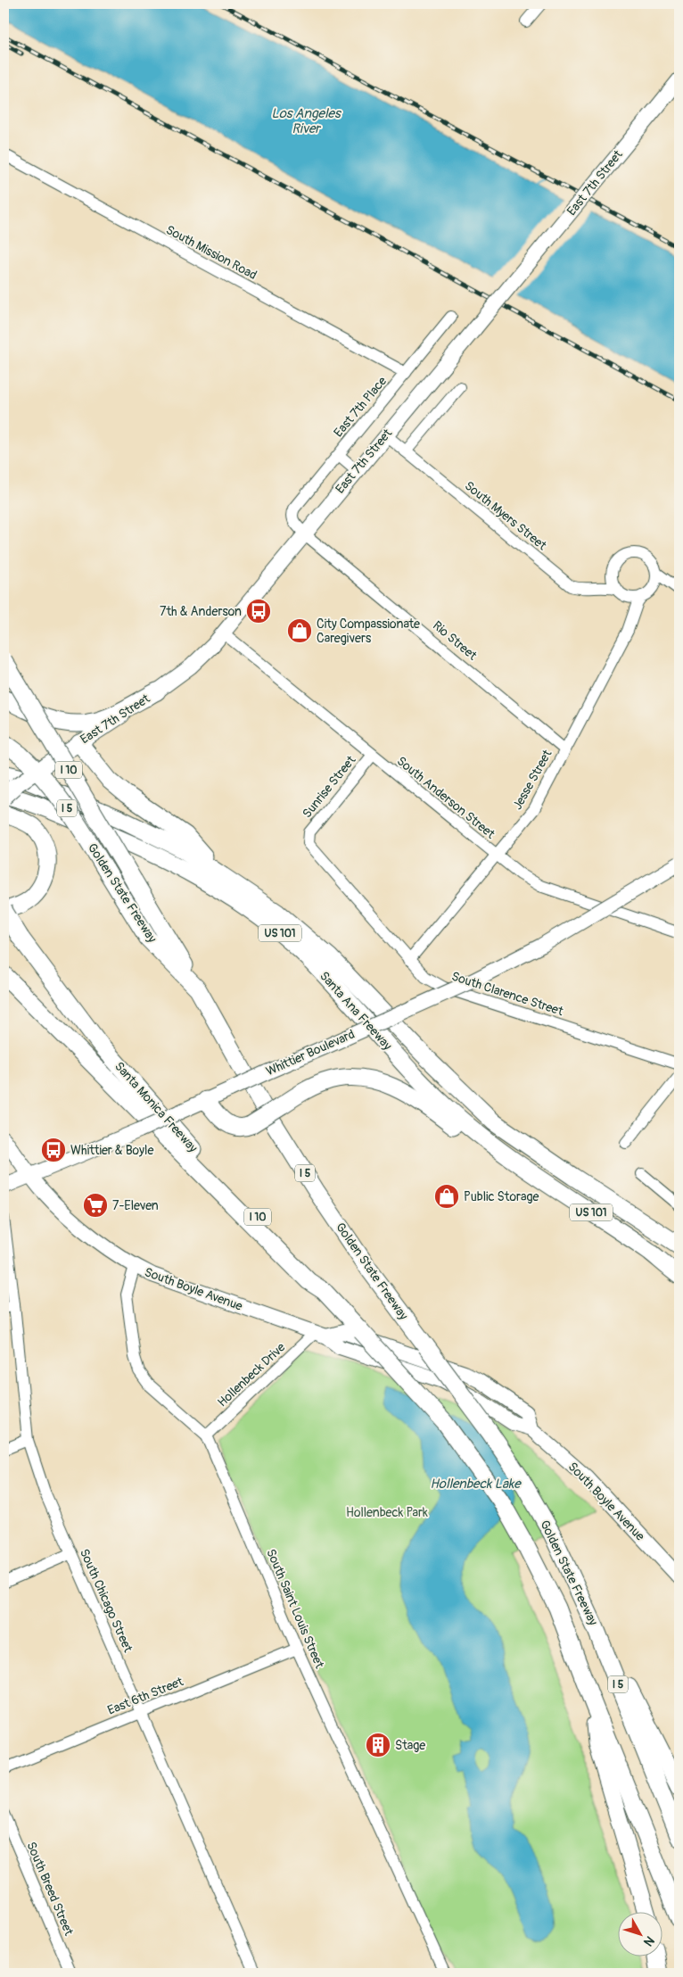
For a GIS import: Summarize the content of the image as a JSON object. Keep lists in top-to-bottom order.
{
  "streets": {
    "highway": [
      "I 10",
      "I 5",
      "Golden State Freeway",
      "US 101",
      "Santa Ana Freeway",
      "Santa Monica Freeway"
    ],
    "main road": ["East 7th Street", "Whittier Boulevard", "South Boyle Avenue"],
    "street": [
      "South Mission Road",
      "East 7th Place",
      "South Myers Street",
      "Rio Street",
      "Jesse Street",
      "Sunrise Street",
      "South Anderson Street",
      "South Clarence Street",
      "Hollenbeck Drive",
      "South Chicago Street",
      "South Saint Louis Street",
      "East 6th Street",
      "South Breed Street"
    ]
  },
  "crossings": [
    ["East 7th Street", "South Myers Street"],
    ["East 7th Street", "Rio Street"],
    ["East 7th Street", "South Anderson Street"],
    ["East 7th Street", "Santa Ana Freeway"],
    ["South Mission Road", "East 7th Place"],
    ["East 7th Place", "Rio Street"],
    ["South Myers Street", "Jesse Street"],
    ["Rio Street", "Jesse Street"],
    ["I 10", "Golden State Freeway"],
    ["Jesse Street", "South Anderson Street"],
    ["Jesse Street", "South Clarence Street"],
    ["Sunrise Street", "South Anderson Street"],
    ["Sunrise Street", "South Clarence Street"],
    ["Golden State Freeway", "Santa Monica Freeway"],
    ["Whittier Boulevard", "South Boyle Avenue"],
    ["South Boyle Avenue", "Hollenbeck Drive"],
    ["South Boyle Avenue", "South Saint Louis Street"],
    ["Hollenbeck Drive", "South Saint Louis Street"],
    ["South Chicago Street", "East 6th Street"],
    ["South Saint Louis Street", "East 6th Street"]
  ],
  "water": ["Los Angeles River", "Hollenbeck Lake"],
  "parks": ["Hollenbeck Park"],
  "places": {
    "bus stop": ["7th & Anderson", "Whittier & Boyle"],
    "shop": ["City Compassionate Caregivers", "Public Storage"],
    "supermarket": ["7-Eleven"],
    "building": ["Stage"]
  },
  "north": "bottom right"
}
